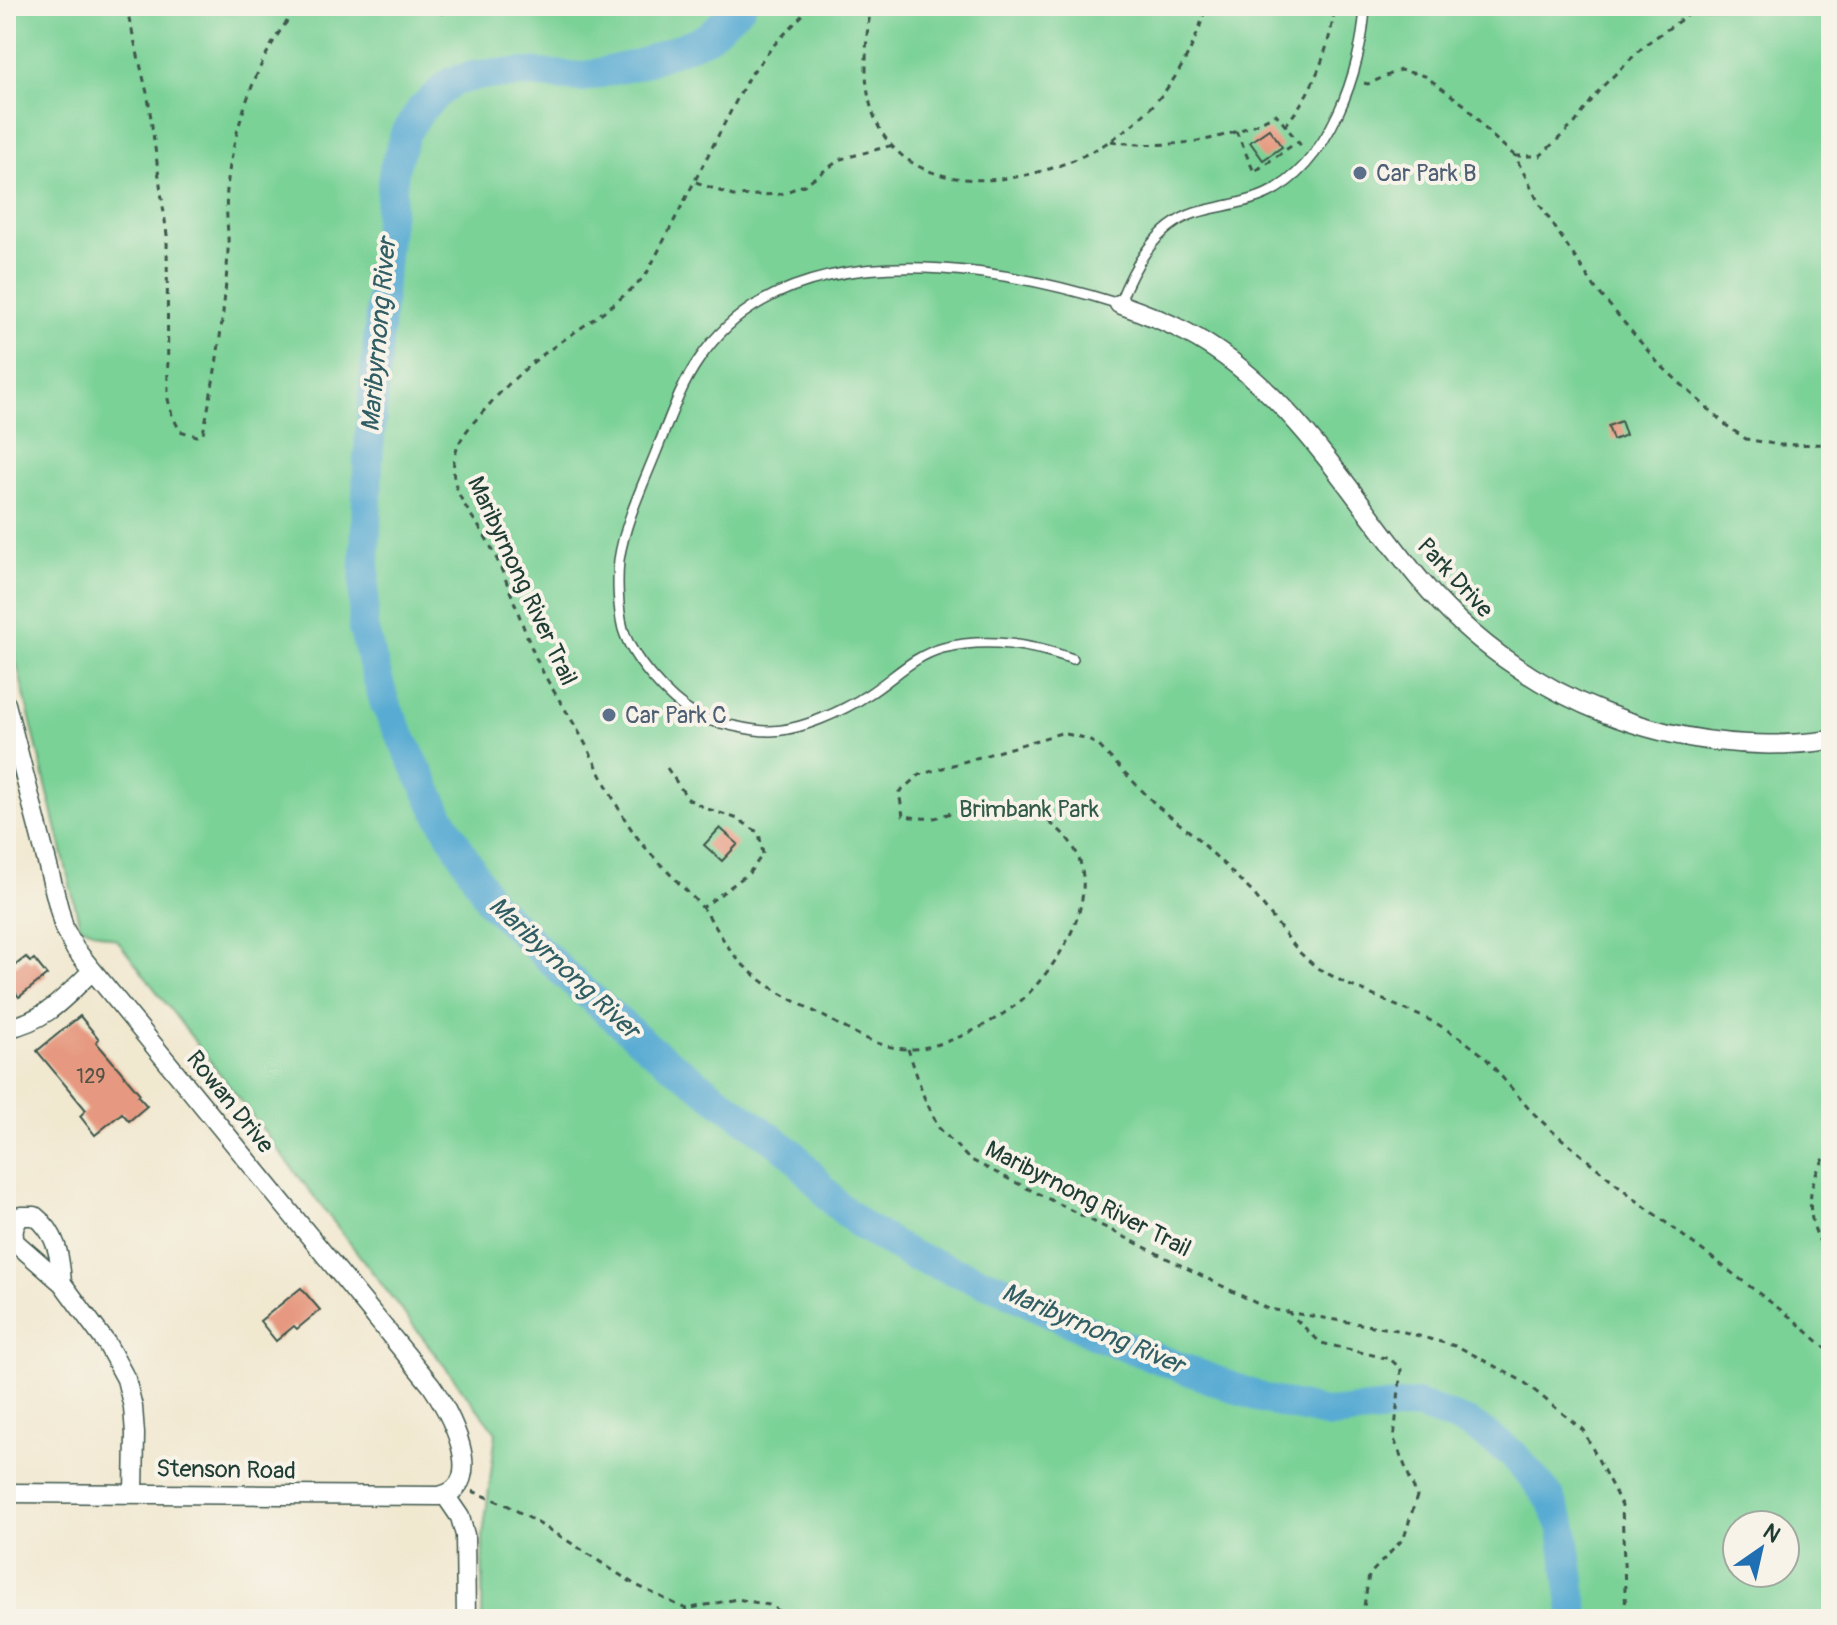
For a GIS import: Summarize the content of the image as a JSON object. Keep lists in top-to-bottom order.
{
  "streets": {
    "street": ["Park Drive", "Rowan Drive", "Stenson Road"],
    "path": ["Maribyrnong River Trail"]
  },
  "crossings": [
    ["Rowan Drive", "Stenson Road"]
  ],
  "water": ["Maribyrnong River"],
  "parks": ["Brimbank Park"],
  "places": ["Car Park B", "Car Park C"],
  "house_numbers": ["129"],
  "north": "top right"
}
